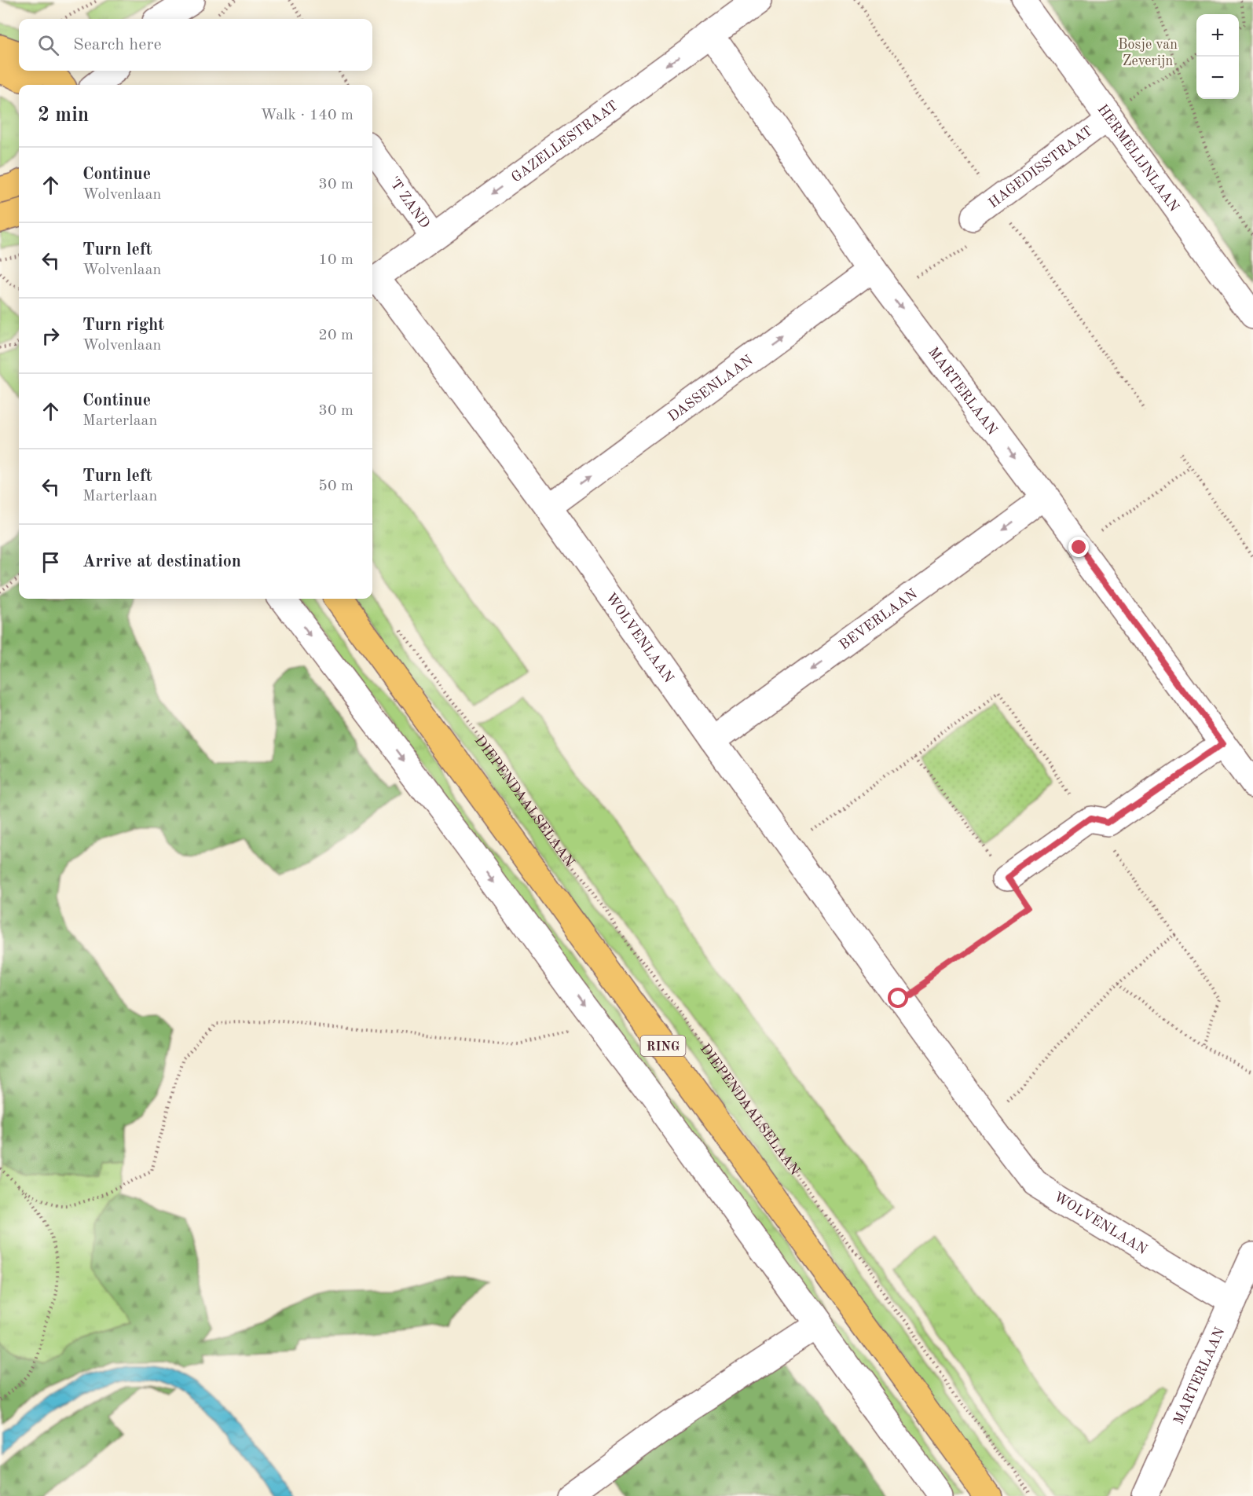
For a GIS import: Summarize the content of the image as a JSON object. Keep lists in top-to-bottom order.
{
  "streets": {
    "main road": ["RING"],
    "street": [
      "GAZELLESTRAAT",
      "HERMELIJNLAAN",
      "HAGEDISSTRAAT",
      "'T ZAND",
      "DASSENLAAN",
      "MARTERLAAN",
      "BEVERLAAN",
      "WOLVENLAAN"
    ],
    "path": ["DIEPENDAALSELAAN"]
  },
  "crossings": [
    ["GAZELLESTRAAT", "'T ZAND"],
    ["GAZELLESTRAAT", "MARTERLAAN"],
    ["GAZELLESTRAAT", "WOLVENLAAN"],
    ["HERMELIJNLAAN", "HAGEDISSTRAAT"],
    ["DASSENLAAN", "MARTERLAAN"],
    ["DASSENLAAN", "WOLVENLAAN"],
    ["MARTERLAAN", "BEVERLAAN"],
    ["MARTERLAAN", "WOLVENLAAN"],
    ["BEVERLAAN", "WOLVENLAAN"]
  ],
  "one_way": ["GAZELLESTRAAT", "DASSENLAAN", "BEVERLAAN"],
  "parks": ["Bosje van Zeverijn"],
  "page": {
    "map_buttons": ["+", "−"],
    "search": "Search here",
    "heading": ["2 min", "Walk · 140 m"],
    "list": [
      ["Continue", "Wolvenlaan", "30 m"],
      ["Turn left", "Wolvenlaan", "10 m"],
      ["Turn right", "Wolvenlaan", "20 m"],
      ["Continue", "Marterlaan", "30 m"],
      ["Turn left", "Marterlaan", "50 m"],
      "Arrive at destination"
    ]
  }
}
